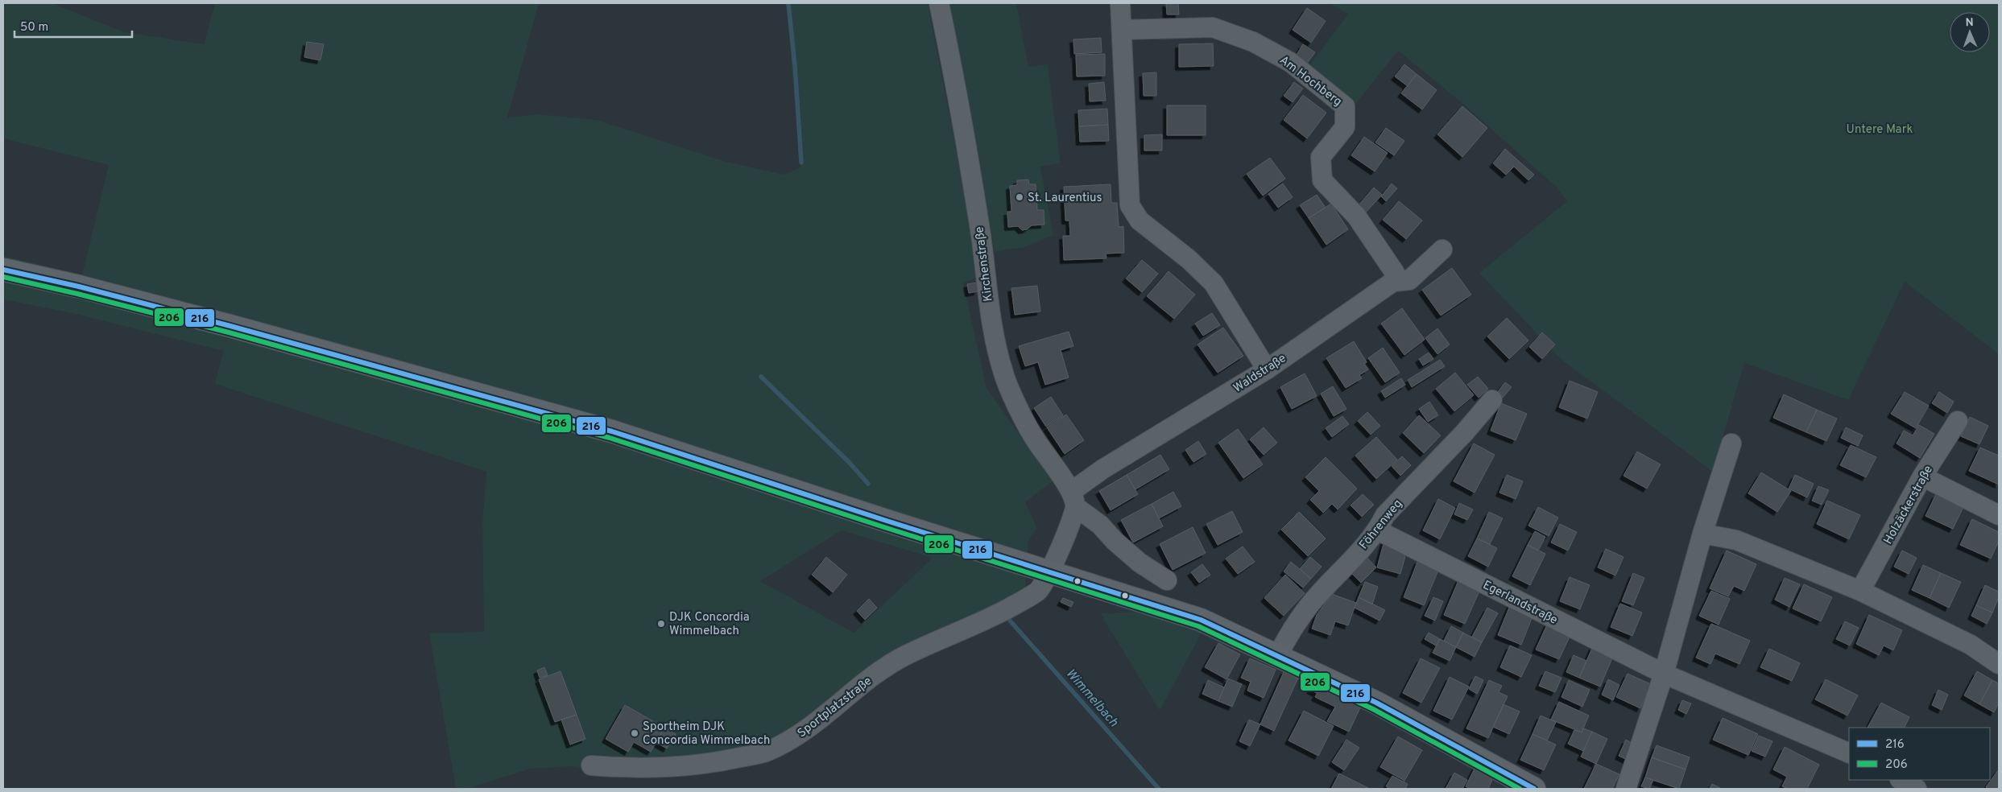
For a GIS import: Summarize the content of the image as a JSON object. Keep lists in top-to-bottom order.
{
  "streets": {
    "street": [
      "Am Hochberg",
      "Kirchenstraße",
      "Waldstraße",
      "Holzäckerstraße",
      "Föhrenweg",
      "Egerlandstraße",
      "Sportplatzstraße"
    ]
  },
  "crossings": [
    ["Am Hochberg", "Waldstraße"],
    ["Kirchenstraße", "Waldstraße"],
    ["Föhrenweg", "Egerlandstraße"]
  ],
  "water": ["Wimmelbach"],
  "parks": ["Untere Mark"],
  "places": ["St. Laurentius", "DJK Concordia Wimmelbach", "Sportheim DJK Concordia Wimmelbach"],
  "lines": ["transit line 216", "transit line 206"],
  "legend": ["216", "206"],
  "scale_bar": "50 m",
  "north": "top"
}
